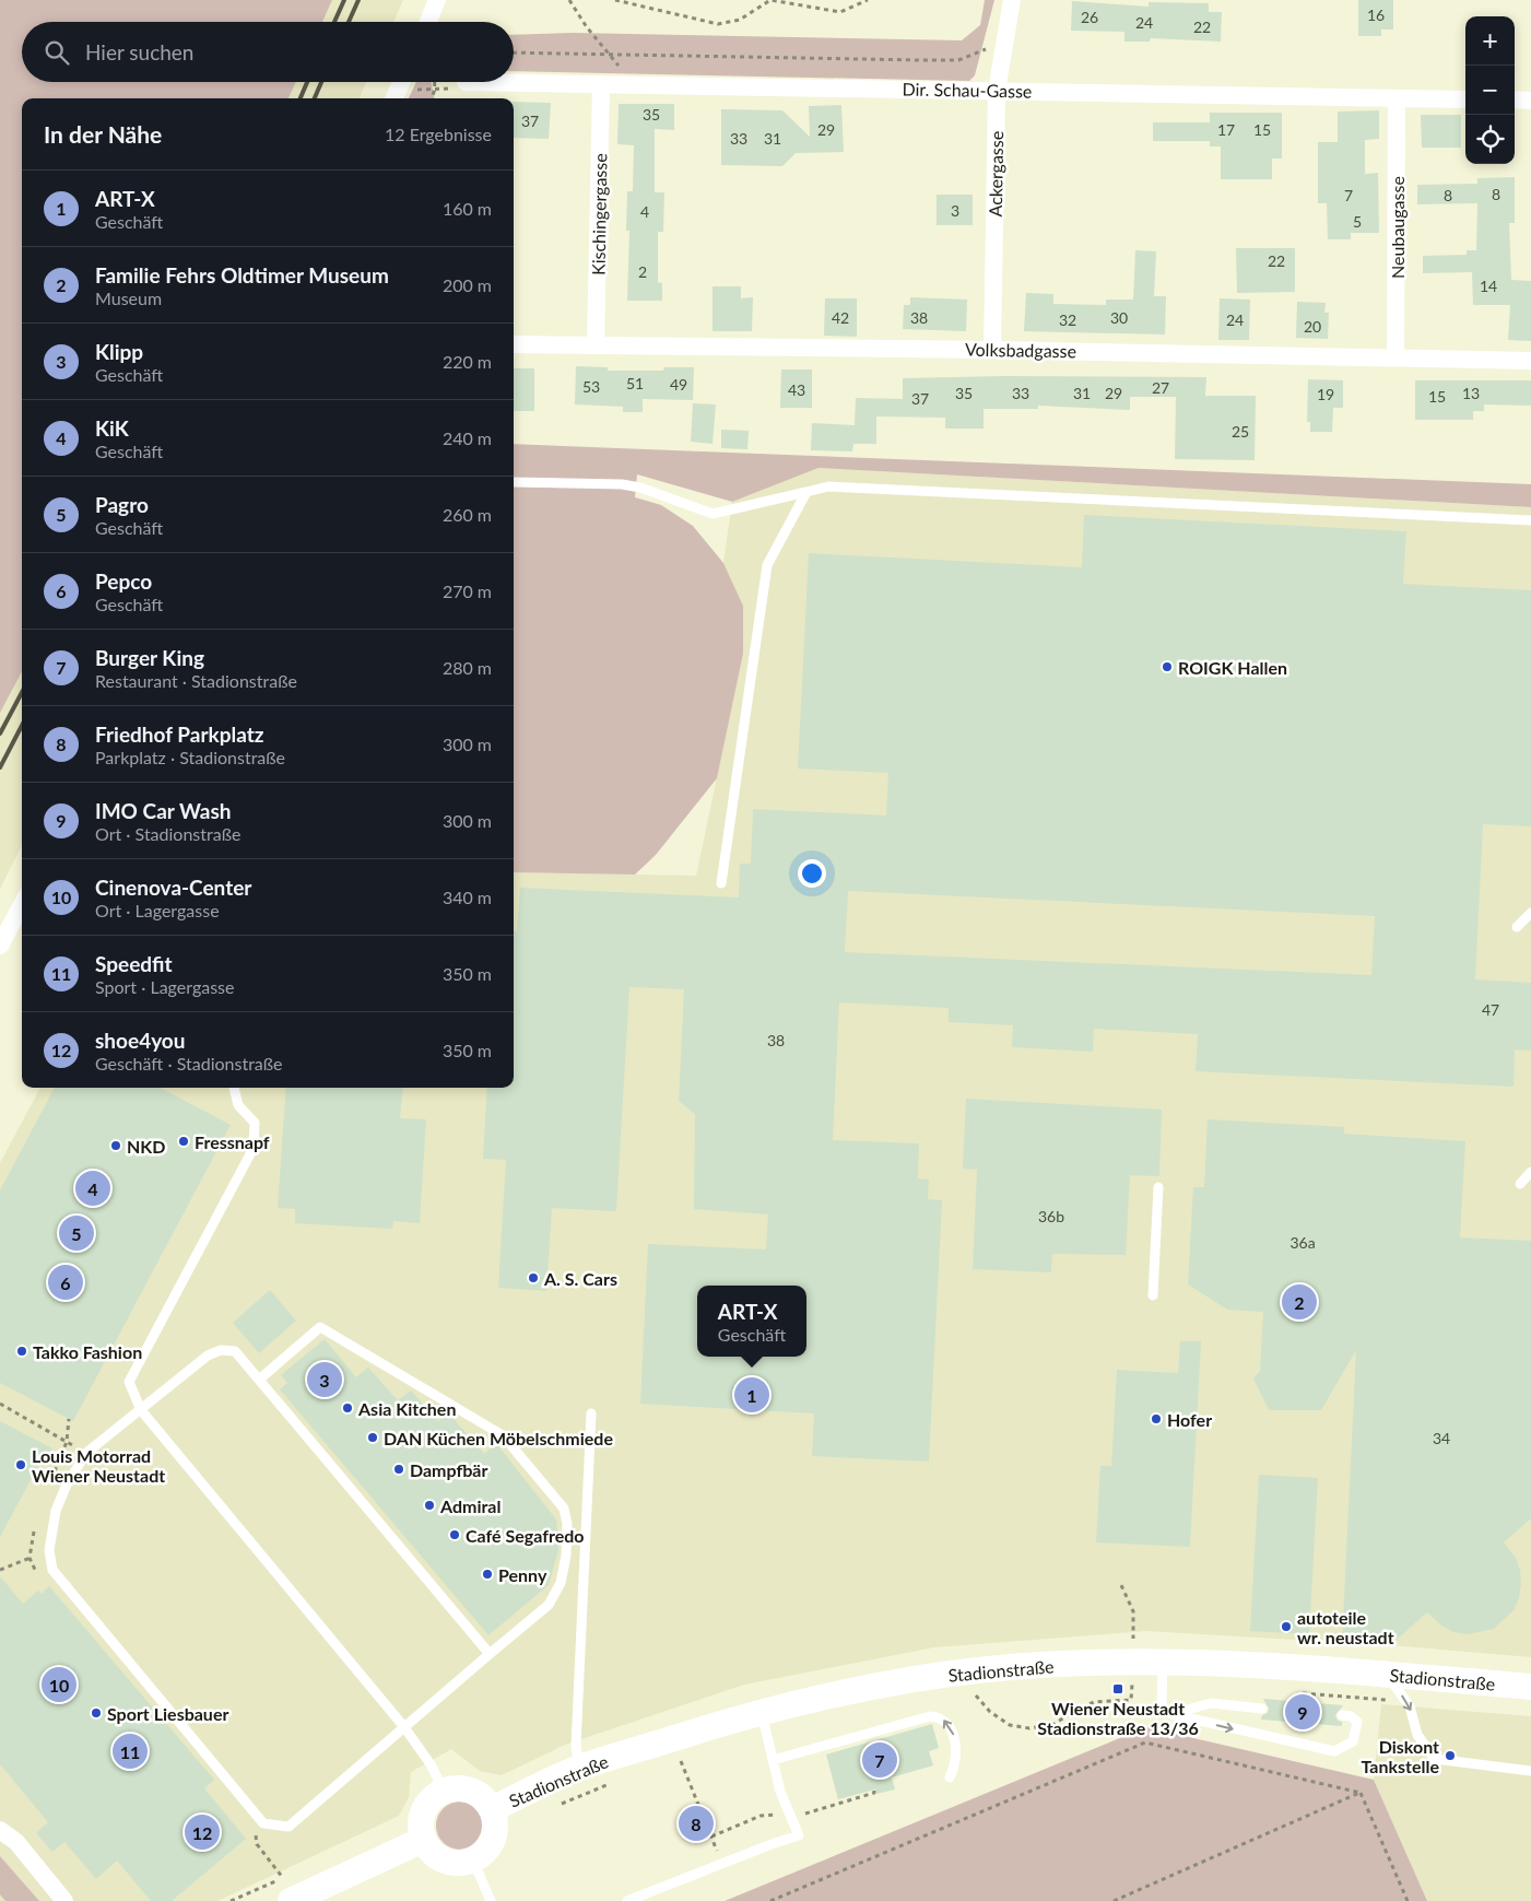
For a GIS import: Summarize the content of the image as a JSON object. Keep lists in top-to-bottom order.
{
  "streets": {
    "street": [
      "Dir. Schau-Gasse",
      "Ackergasse",
      "Kischingergasse",
      "Neubaugasse",
      "Volksbadgasse",
      "Stadionstraße"
    ]
  },
  "crossings": [
    ["Dir. Schau-Gasse", "Ackergasse"],
    ["Dir. Schau-Gasse", "Kischingergasse"],
    ["Dir. Schau-Gasse", "Neubaugasse"],
    ["Ackergasse", "Volksbadgasse"],
    ["Kischingergasse", "Volksbadgasse"],
    ["Neubaugasse", "Volksbadgasse"]
  ],
  "places": {
    "other": [
      "ROIGK Hallen",
      "Fressnapf",
      "NKD",
      "A. S. Cars",
      "Takko Fashion",
      "Asia Kitchen",
      "Hofer",
      "DAN Küchen Möbelschmiede",
      "Louis Motorrad Wiener Neustadt",
      "Dampfbär",
      "Admiral",
      "Café Segafredo",
      "Penny",
      "autoteile wr. neustadt",
      "Sport Liesbauer",
      "Diskont Tankstelle"
    ],
    "transit": ["Wiener Neustadt Stadionstraße 13/36"]
  },
  "house_numbers": [
    "16",
    "26",
    "24",
    "22",
    "35",
    "37",
    "29",
    "17",
    "15",
    "33",
    "31",
    "8",
    "7",
    "8",
    "3",
    "4",
    "5",
    "22",
    "2",
    "14",
    "42",
    "38",
    "30",
    "32",
    "24",
    "20",
    "51",
    "49",
    "53",
    "27",
    "43",
    "35",
    "33",
    "31",
    "29",
    "13",
    "19",
    "15",
    "37",
    "25",
    "47",
    "38",
    "36b",
    "36a",
    "34"
  ],
  "page": {
    "map_buttons": ["+", "−"],
    "search": "Hier suchen",
    "heading": ["In der Nähe", "12 Ergebnisse"],
    "list": [
      {
        "mark": "1",
        "name": "ART-X",
        "note": "Geschäft",
        "value": "160 m"
      },
      {
        "mark": "2",
        "name": "Familie Fehrs Oldtimer Museum",
        "note": "Museum",
        "value": "200 m"
      },
      {
        "mark": "3",
        "name": "Klipp",
        "note": "Geschäft",
        "value": "220 m"
      },
      {
        "mark": "4",
        "name": "KiK",
        "note": "Geschäft",
        "value": "240 m"
      },
      {
        "mark": "5",
        "name": "Pagro",
        "note": "Geschäft",
        "value": "260 m"
      },
      {
        "mark": "6",
        "name": "Pepco",
        "note": "Geschäft",
        "value": "270 m"
      },
      {
        "mark": "7",
        "name": "Burger King",
        "note": "Restaurant · Stadionstraße",
        "value": "280 m"
      },
      {
        "mark": "8",
        "name": "Friedhof Parkplatz",
        "note": "Parkplatz · Stadionstraße",
        "value": "300 m"
      },
      {
        "mark": "9",
        "name": "IMO Car Wash",
        "note": "Ort · Stadionstraße",
        "value": "300 m"
      },
      {
        "mark": "10",
        "name": "Cinenova-Center",
        "note": "Ort · Lagergasse",
        "value": "340 m"
      },
      {
        "mark": "11",
        "name": "Speedfit",
        "note": "Sport · Lagergasse",
        "value": "350 m"
      },
      {
        "mark": "12",
        "name": "shoe4you",
        "note": "Geschäft · Stadionstraße",
        "value": "350 m"
      }
    ],
    "pins": [
      "4",
      "5",
      "6",
      "2",
      "3",
      "1",
      "10",
      "9",
      "11",
      "7",
      "8",
      "12"
    ],
    "popup": ["ART-X", "Geschäft"]
  }
}
